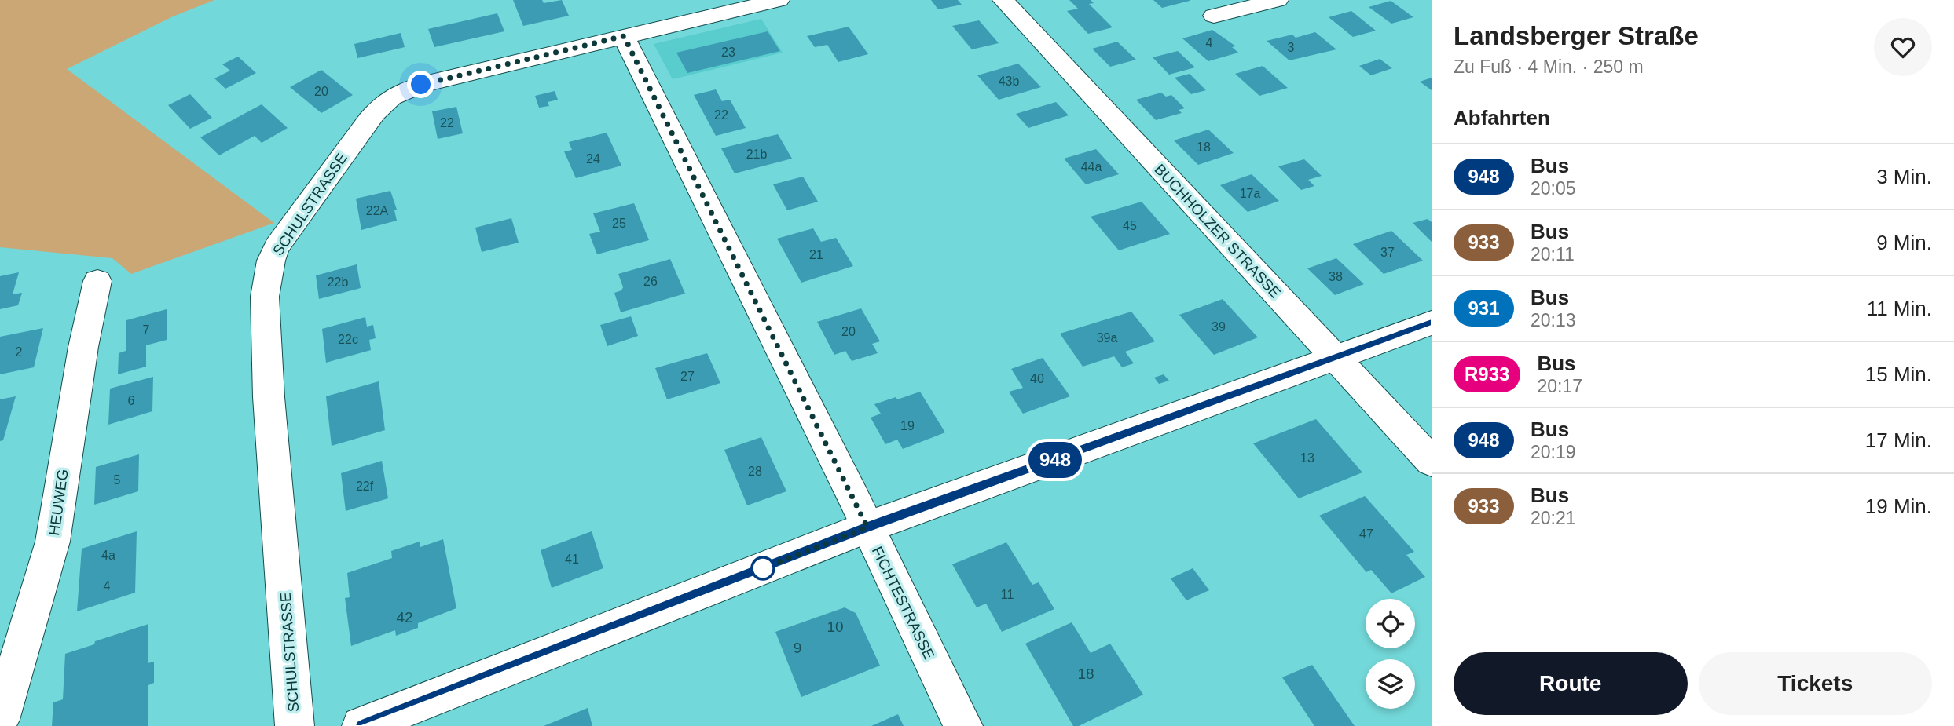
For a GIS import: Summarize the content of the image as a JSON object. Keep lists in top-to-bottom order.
{
  "streets": {
    "street": [
      "SCHULSTRASSE",
      "BUCHHOLZER STRASSE",
      "HEUWEG",
      "FICHTESTRASSE"
    ]
  },
  "crossings": [
    ["SCHULSTRASSE", "FICHTESTRASSE"]
  ],
  "lines": ["bus line 948"],
  "house_numbers": [
    "4",
    "3",
    "23",
    "43b",
    "20",
    "22",
    "22",
    "18",
    "21b",
    "24",
    "44a",
    "17a",
    "22A",
    "25",
    "45",
    "37",
    "21",
    "38",
    "26",
    "22b",
    "39",
    "7",
    "20",
    "39a",
    "22c",
    "2",
    "27",
    "40",
    "6",
    "19",
    "13",
    "28",
    "5",
    "22f",
    "47",
    "4a",
    "41",
    "4",
    "11",
    "42",
    "10",
    "9",
    "18"
  ],
  "page": {
    "on_map": "948",
    "heading": [
      ["Landsberger Straße", "Zu Fuß · 4 Min. · 250 m"],
      "Abfahrten"
    ],
    "list": [
      {
        "mark": "948",
        "name": "Bus",
        "note": "20:05",
        "value": "3 Min."
      },
      {
        "mark": "933",
        "name": "Bus",
        "note": "20:11",
        "value": "9 Min."
      },
      {
        "mark": "931",
        "name": "Bus",
        "note": "20:13",
        "value": "11 Min."
      },
      {
        "mark": "R933",
        "name": "Bus",
        "note": "20:17",
        "value": "15 Min."
      },
      {
        "mark": "948",
        "name": "Bus",
        "note": "20:19",
        "value": "17 Min."
      },
      {
        "mark": "933",
        "name": "Bus",
        "note": "20:21",
        "value": "19 Min."
      }
    ],
    "buttons": ["Route", "Tickets"]
  }
}
